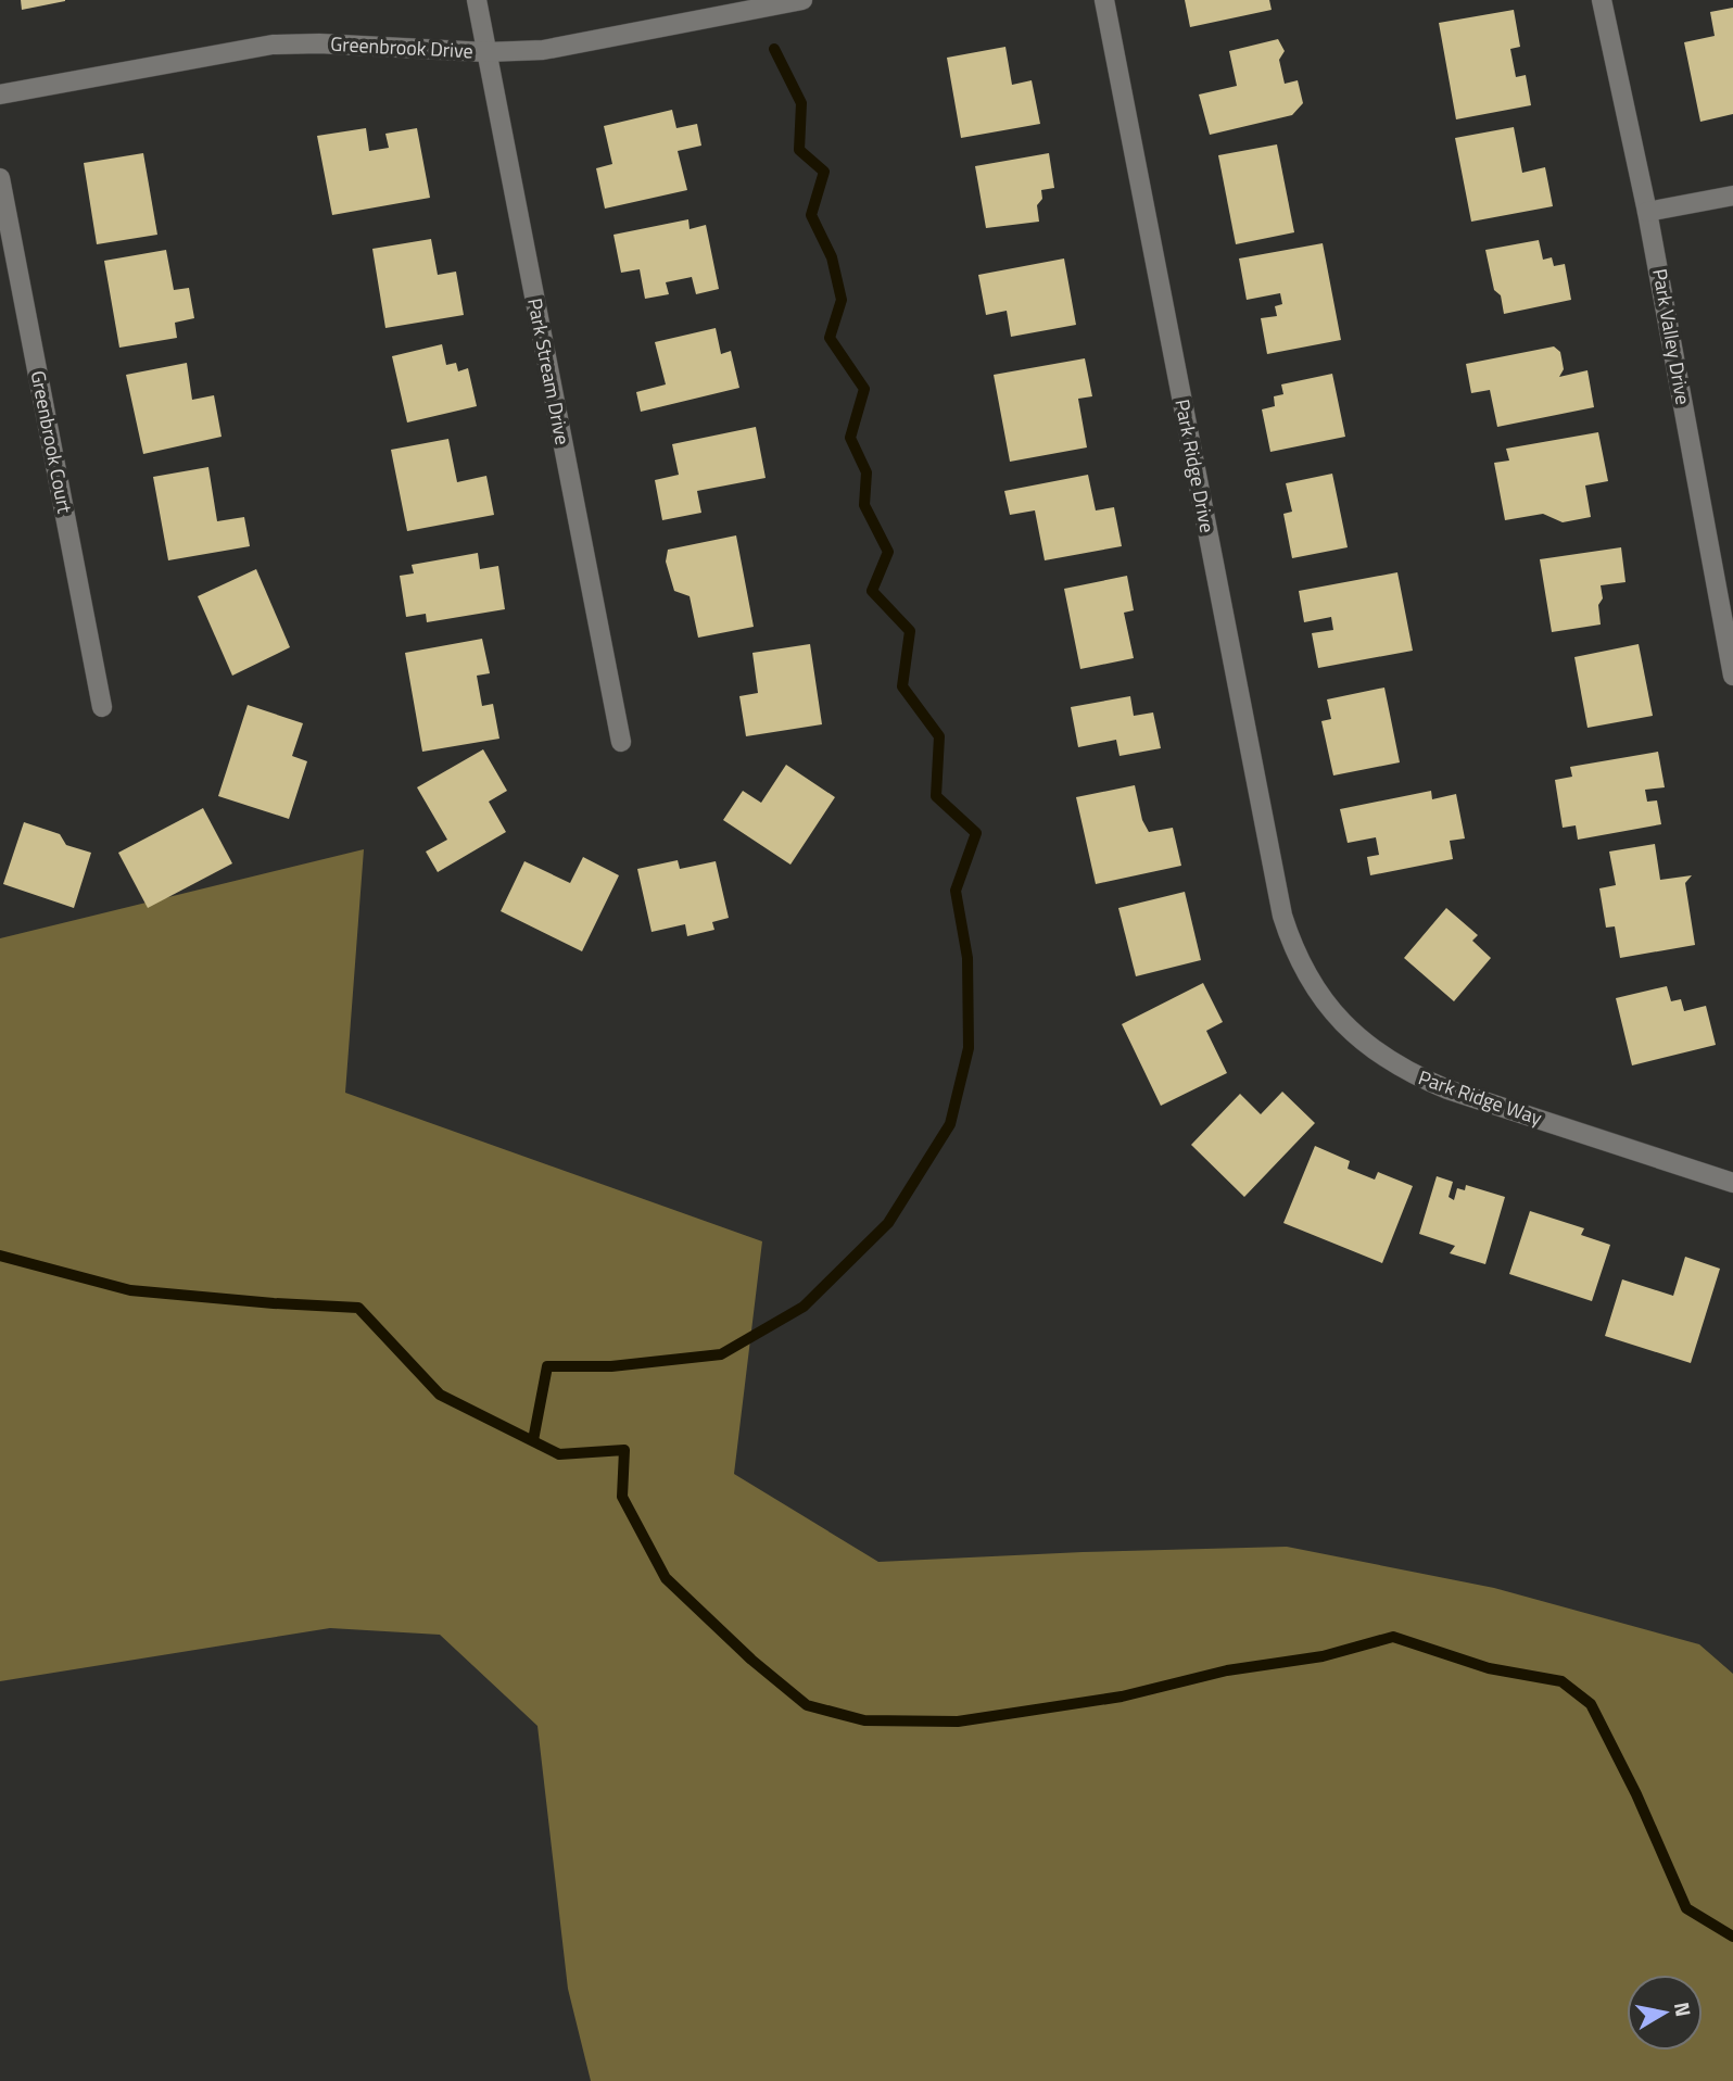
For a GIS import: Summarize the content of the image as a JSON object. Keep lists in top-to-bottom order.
{
  "streets": {
    "street": [
      "Greenbrook Drive",
      "Park Valley Drive",
      "Park Stream Drive",
      "Greenbrook Court",
      "Park Ridge Drive",
      "Park Ridge Way"
    ]
  },
  "crossings": [
    ["Greenbrook Drive", "Park Stream Drive"],
    ["Park Ridge Drive", "Park Ridge Way"]
  ],
  "north": "right"
}
